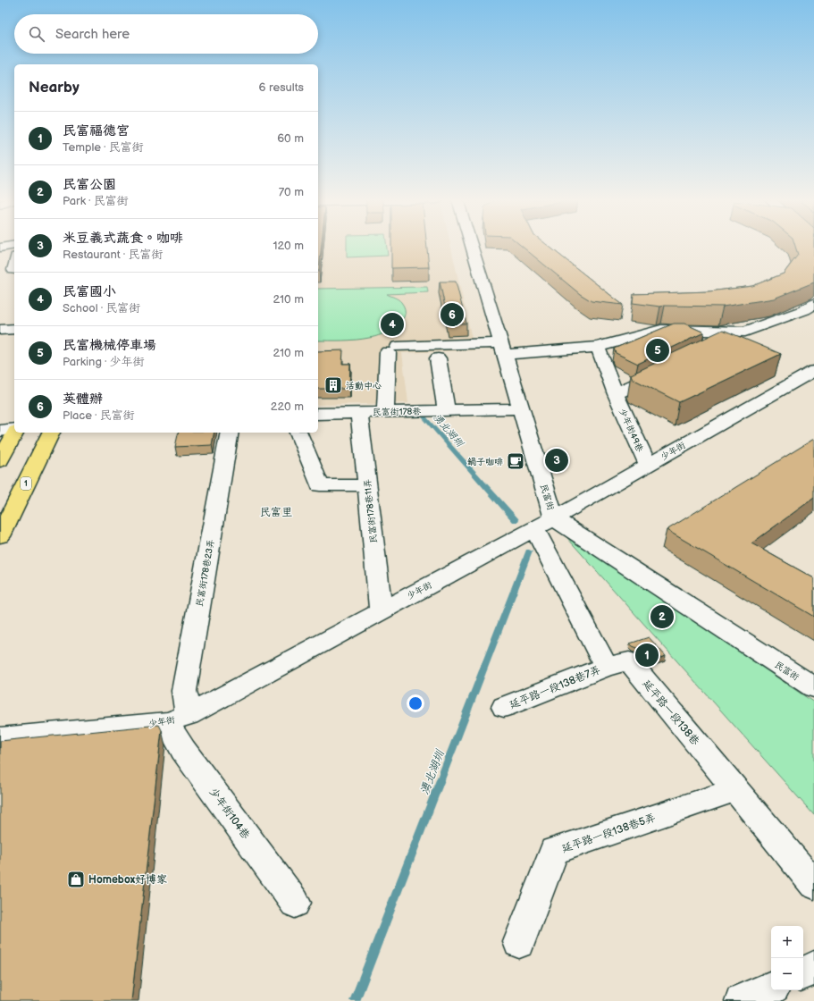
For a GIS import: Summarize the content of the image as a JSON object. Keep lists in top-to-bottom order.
{
  "streets": {
    "main road": ["1"],
    "street": [
      "民富街178巷",
      "少年街49巷",
      "少年街",
      "民富街",
      "民富街178巷11弄",
      "民富街178巷23弄",
      "延平路一段138巷7弄",
      "延平路一段138巷",
      "少年街104巷",
      "延平路一段138巷5弄"
    ]
  },
  "crossings": [
    ["民富街178巷", "民富街"],
    ["民富街178巷", "民富街178巷11弄"],
    ["少年街49巷", "少年街"],
    ["少年街", "民富街"],
    ["少年街", "民富街178巷11弄"],
    ["少年街", "民富街178巷23弄"],
    ["少年街", "少年街104巷"],
    ["民富街178巷23弄", "少年街104巷"],
    ["延平路一段138巷7弄", "延平路一段138巷"],
    ["延平路一段138巷", "延平路一段138巷5弄"]
  ],
  "districts": ["民富里"],
  "water": ["湧北湖圳"],
  "places": {
    "building": ["活動中心"],
    "cafe": ["鍋子咖啡"],
    "shop": ["Homebox好博家"]
  },
  "page": {
    "search": "Search here",
    "heading": ["Nearby", "6 results"],
    "list": [
      {
        "mark": "1",
        "name": "民富福德宮",
        "note": "Temple · 民富街",
        "value": "60 m"
      },
      {
        "mark": "2",
        "name": "民富公園",
        "note": "Park · 民富街",
        "value": "70 m"
      },
      {
        "mark": "3",
        "name": "米豆義式蔬食。咖啡",
        "note": "Restaurant · 民富街",
        "value": "120 m"
      },
      {
        "mark": "4",
        "name": "民富國小",
        "note": "School · 民富街",
        "value": "210 m"
      },
      {
        "mark": "5",
        "name": "民富機械停車場",
        "note": "Parking · 少年街",
        "value": "210 m"
      },
      {
        "mark": "6",
        "name": "英體辦",
        "note": "Place · 民富街",
        "value": "220 m"
      }
    ],
    "pins": [
      "6",
      "4",
      "5",
      "3",
      "2",
      "1"
    ],
    "map_buttons": ["+", "−"]
  }
}
